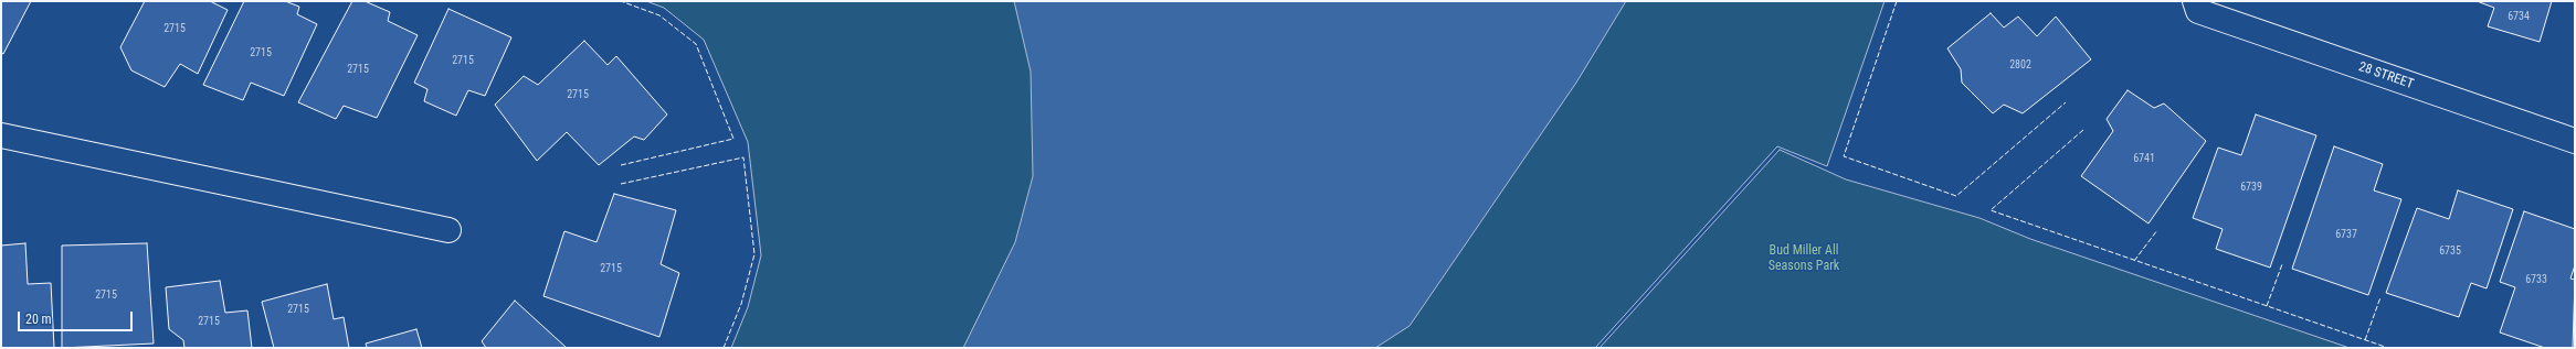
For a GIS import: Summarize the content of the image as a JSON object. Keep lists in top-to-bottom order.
{
  "streets": {
    "street": ["28 STREET"]
  },
  "parks": ["Bud Miller All Seasons Park"],
  "house_numbers": [
    "6734",
    "2715",
    "2715",
    "2715",
    "2802",
    "2715",
    "2715",
    "6741",
    "6739",
    "6737",
    "6735",
    "2715",
    "6733",
    "2715",
    "2715",
    "2715"
  ],
  "scale_bar": "20 m"
}
